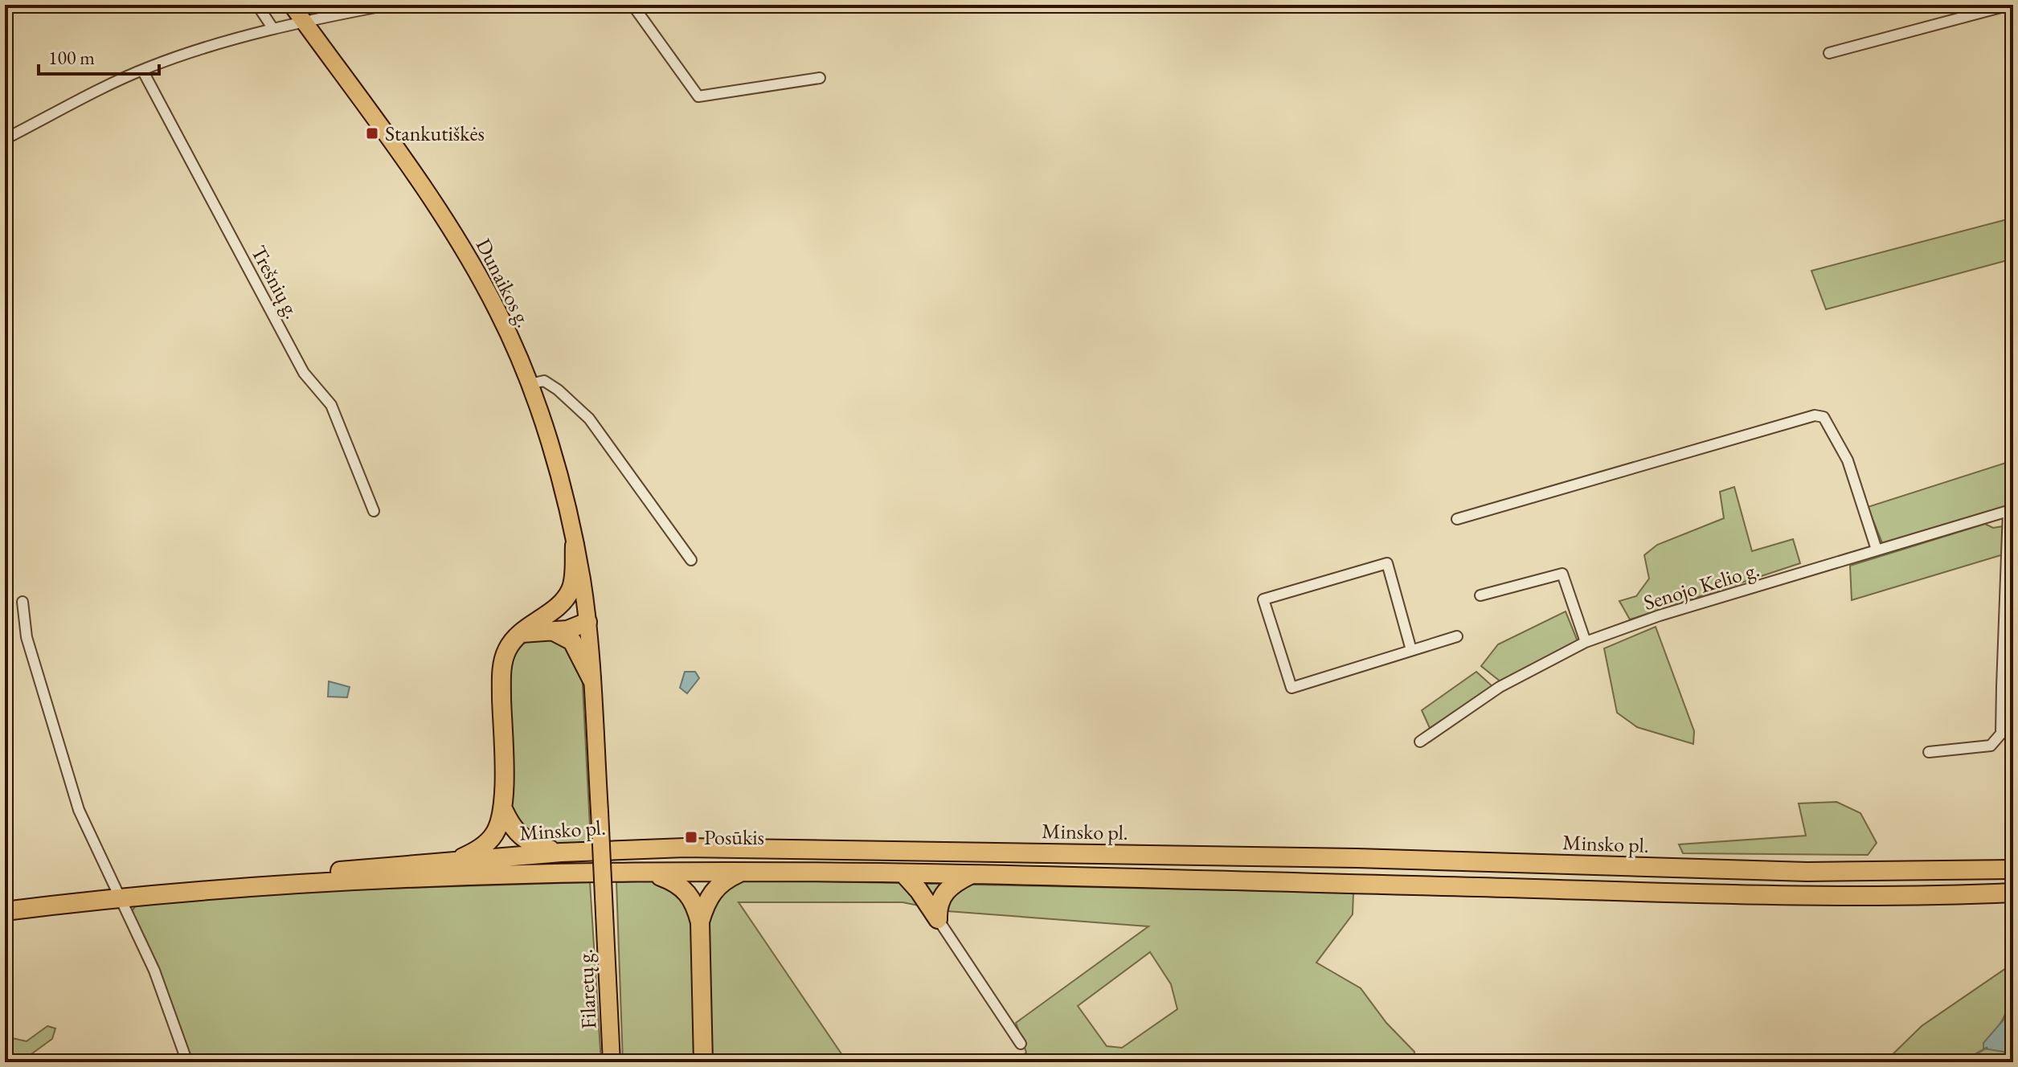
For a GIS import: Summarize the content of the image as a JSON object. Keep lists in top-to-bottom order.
{
  "streets": {
    "highway": ["Minsko pl."],
    "main road": ["Dunaikos g.", "Filaretų g."],
    "street": ["Trešnių g.", "Senojo Kelio g."]
  },
  "crossings": [
    ["Dunaikos g.", "Filaretų g."]
  ],
  "places": {
    "transit": ["Stankutiškės", "Posūkis"]
  },
  "scale_bar": "100 m"
}
